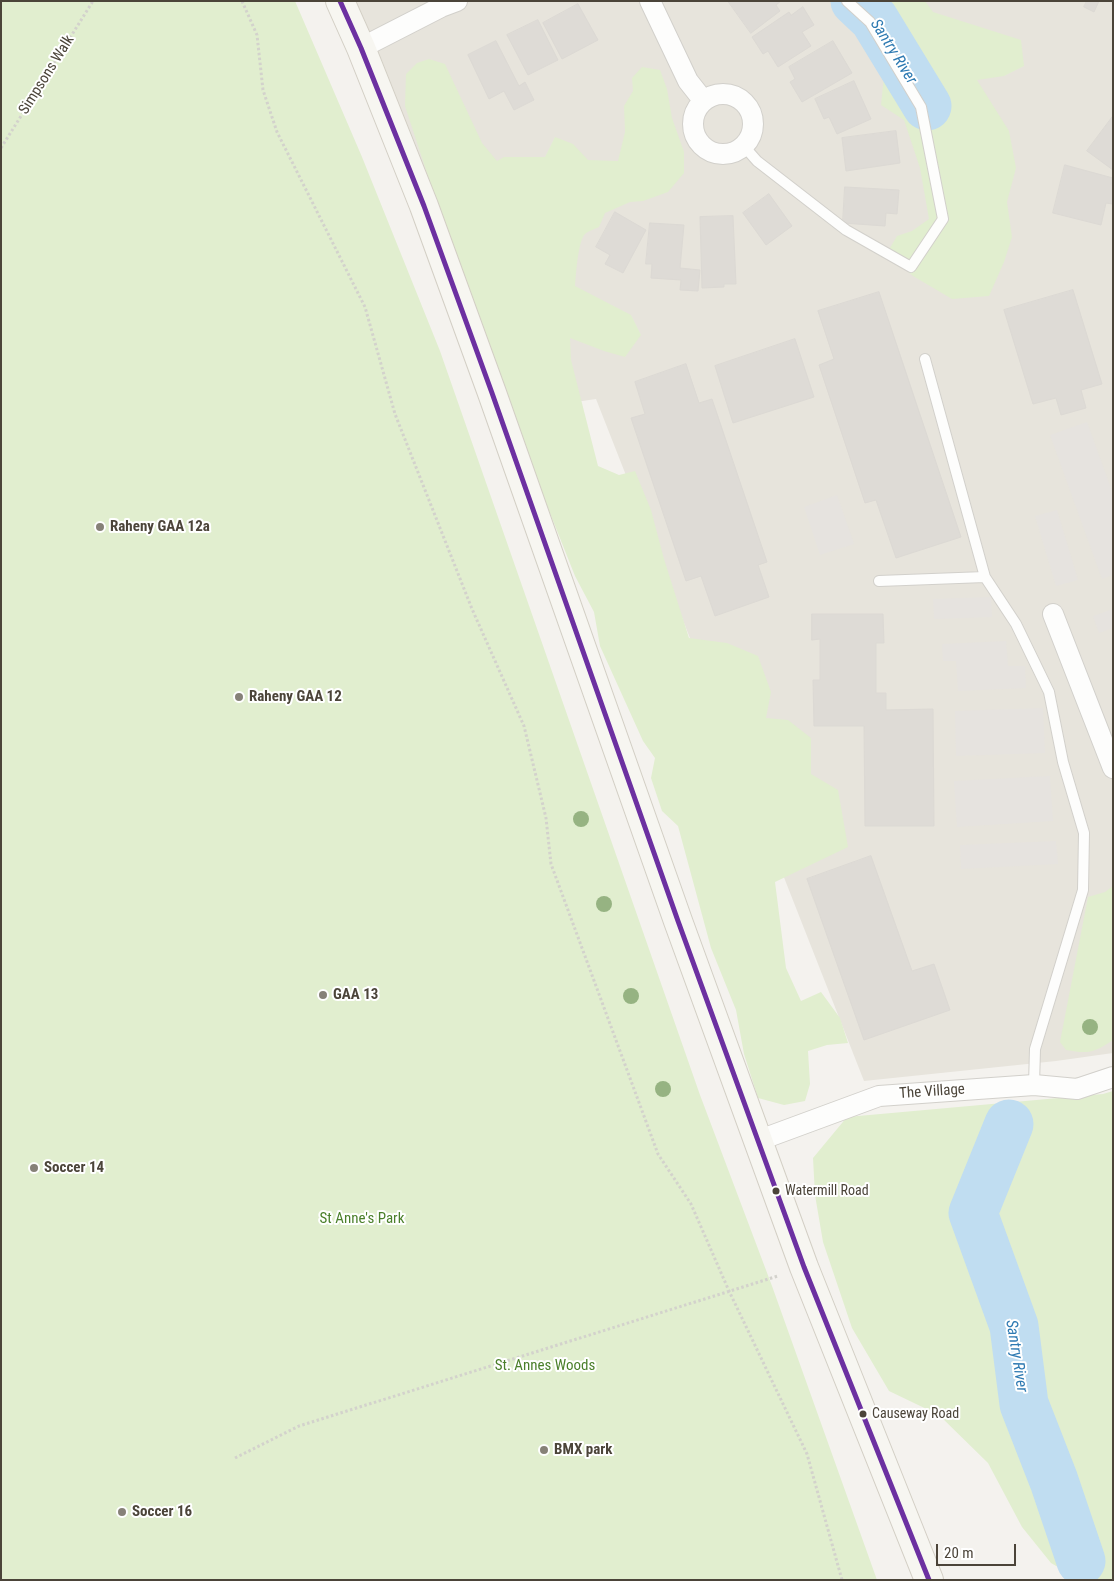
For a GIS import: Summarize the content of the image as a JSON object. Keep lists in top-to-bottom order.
{
  "streets": {
    "street": ["The Village"],
    "path": ["Simpsons Walk"]
  },
  "water": ["Santry River"],
  "parks": ["St Anne's Park", "St. Annes Woods"],
  "places": [
    "Raheny GAA 12a",
    "Raheny GAA 12",
    "GAA 13",
    "Soccer 14",
    "Watermill Road",
    "Causeway Road",
    "BMX park",
    "Soccer 16"
  ],
  "scale_bar": "20 m"
}
